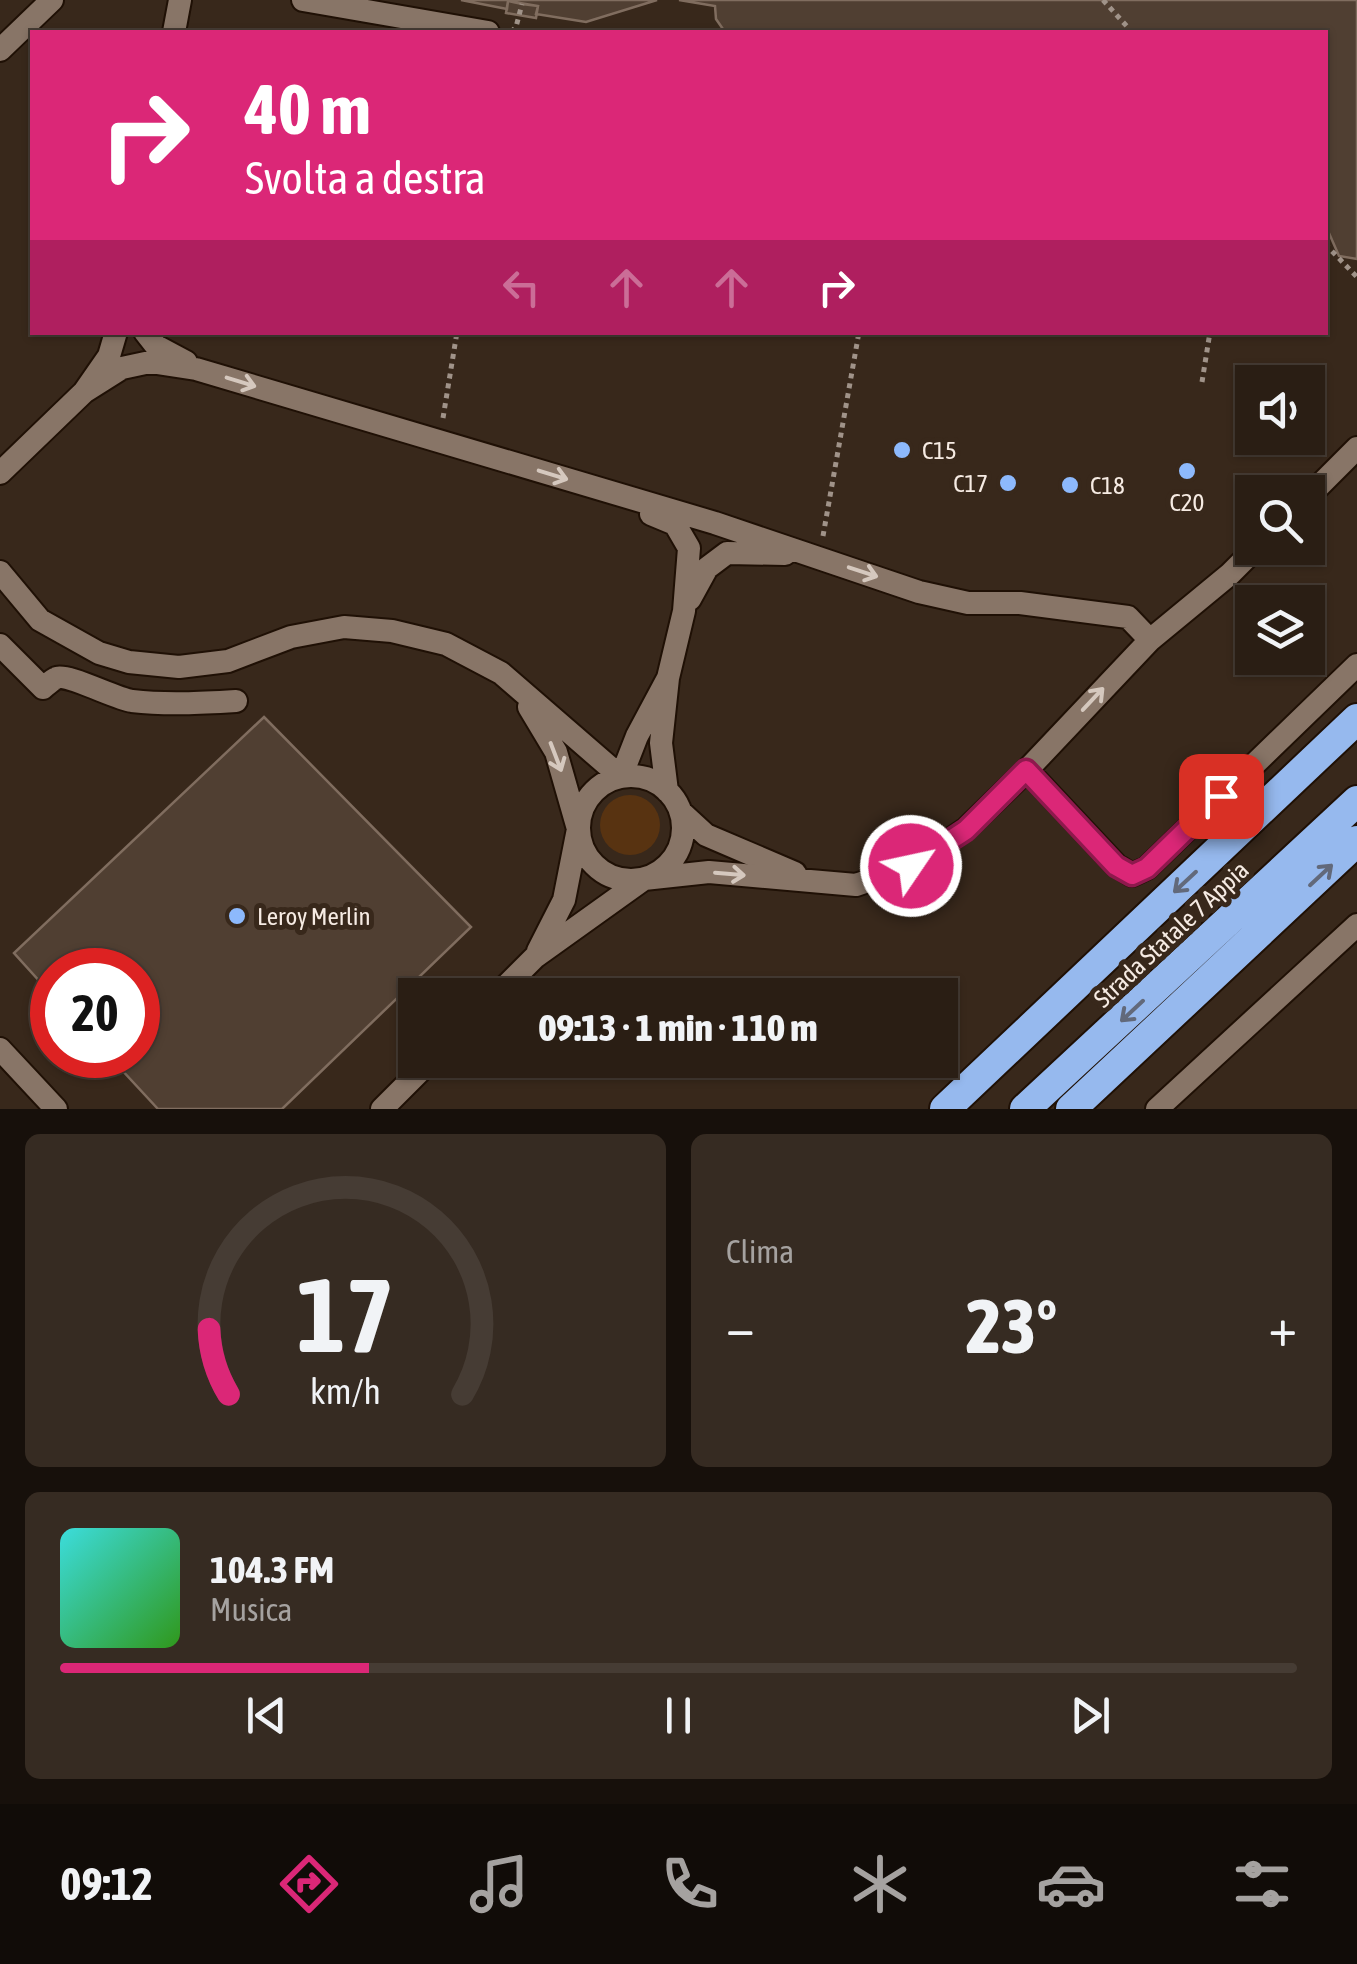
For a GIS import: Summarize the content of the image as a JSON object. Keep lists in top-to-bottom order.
{
  "streets": {
    "highway": ["Strada Statale 7 Appia"]
  },
  "places": [
    "C15",
    "C20",
    "C17",
    "C18",
    "Leroy Merlin"
  ],
  "page": {
    "turn": ["40 m", "Svolta a destra"],
    "limit": "20",
    "trip": "09:13 · 1 min · 110 m",
    "tile": "Clima",
    "heat": ["−", "23°", "+"],
    "song": ["104.3 FM", "Musica"],
    "tabs": "09:12",
    "gauge": ["17", "km/h"]
  }
}
